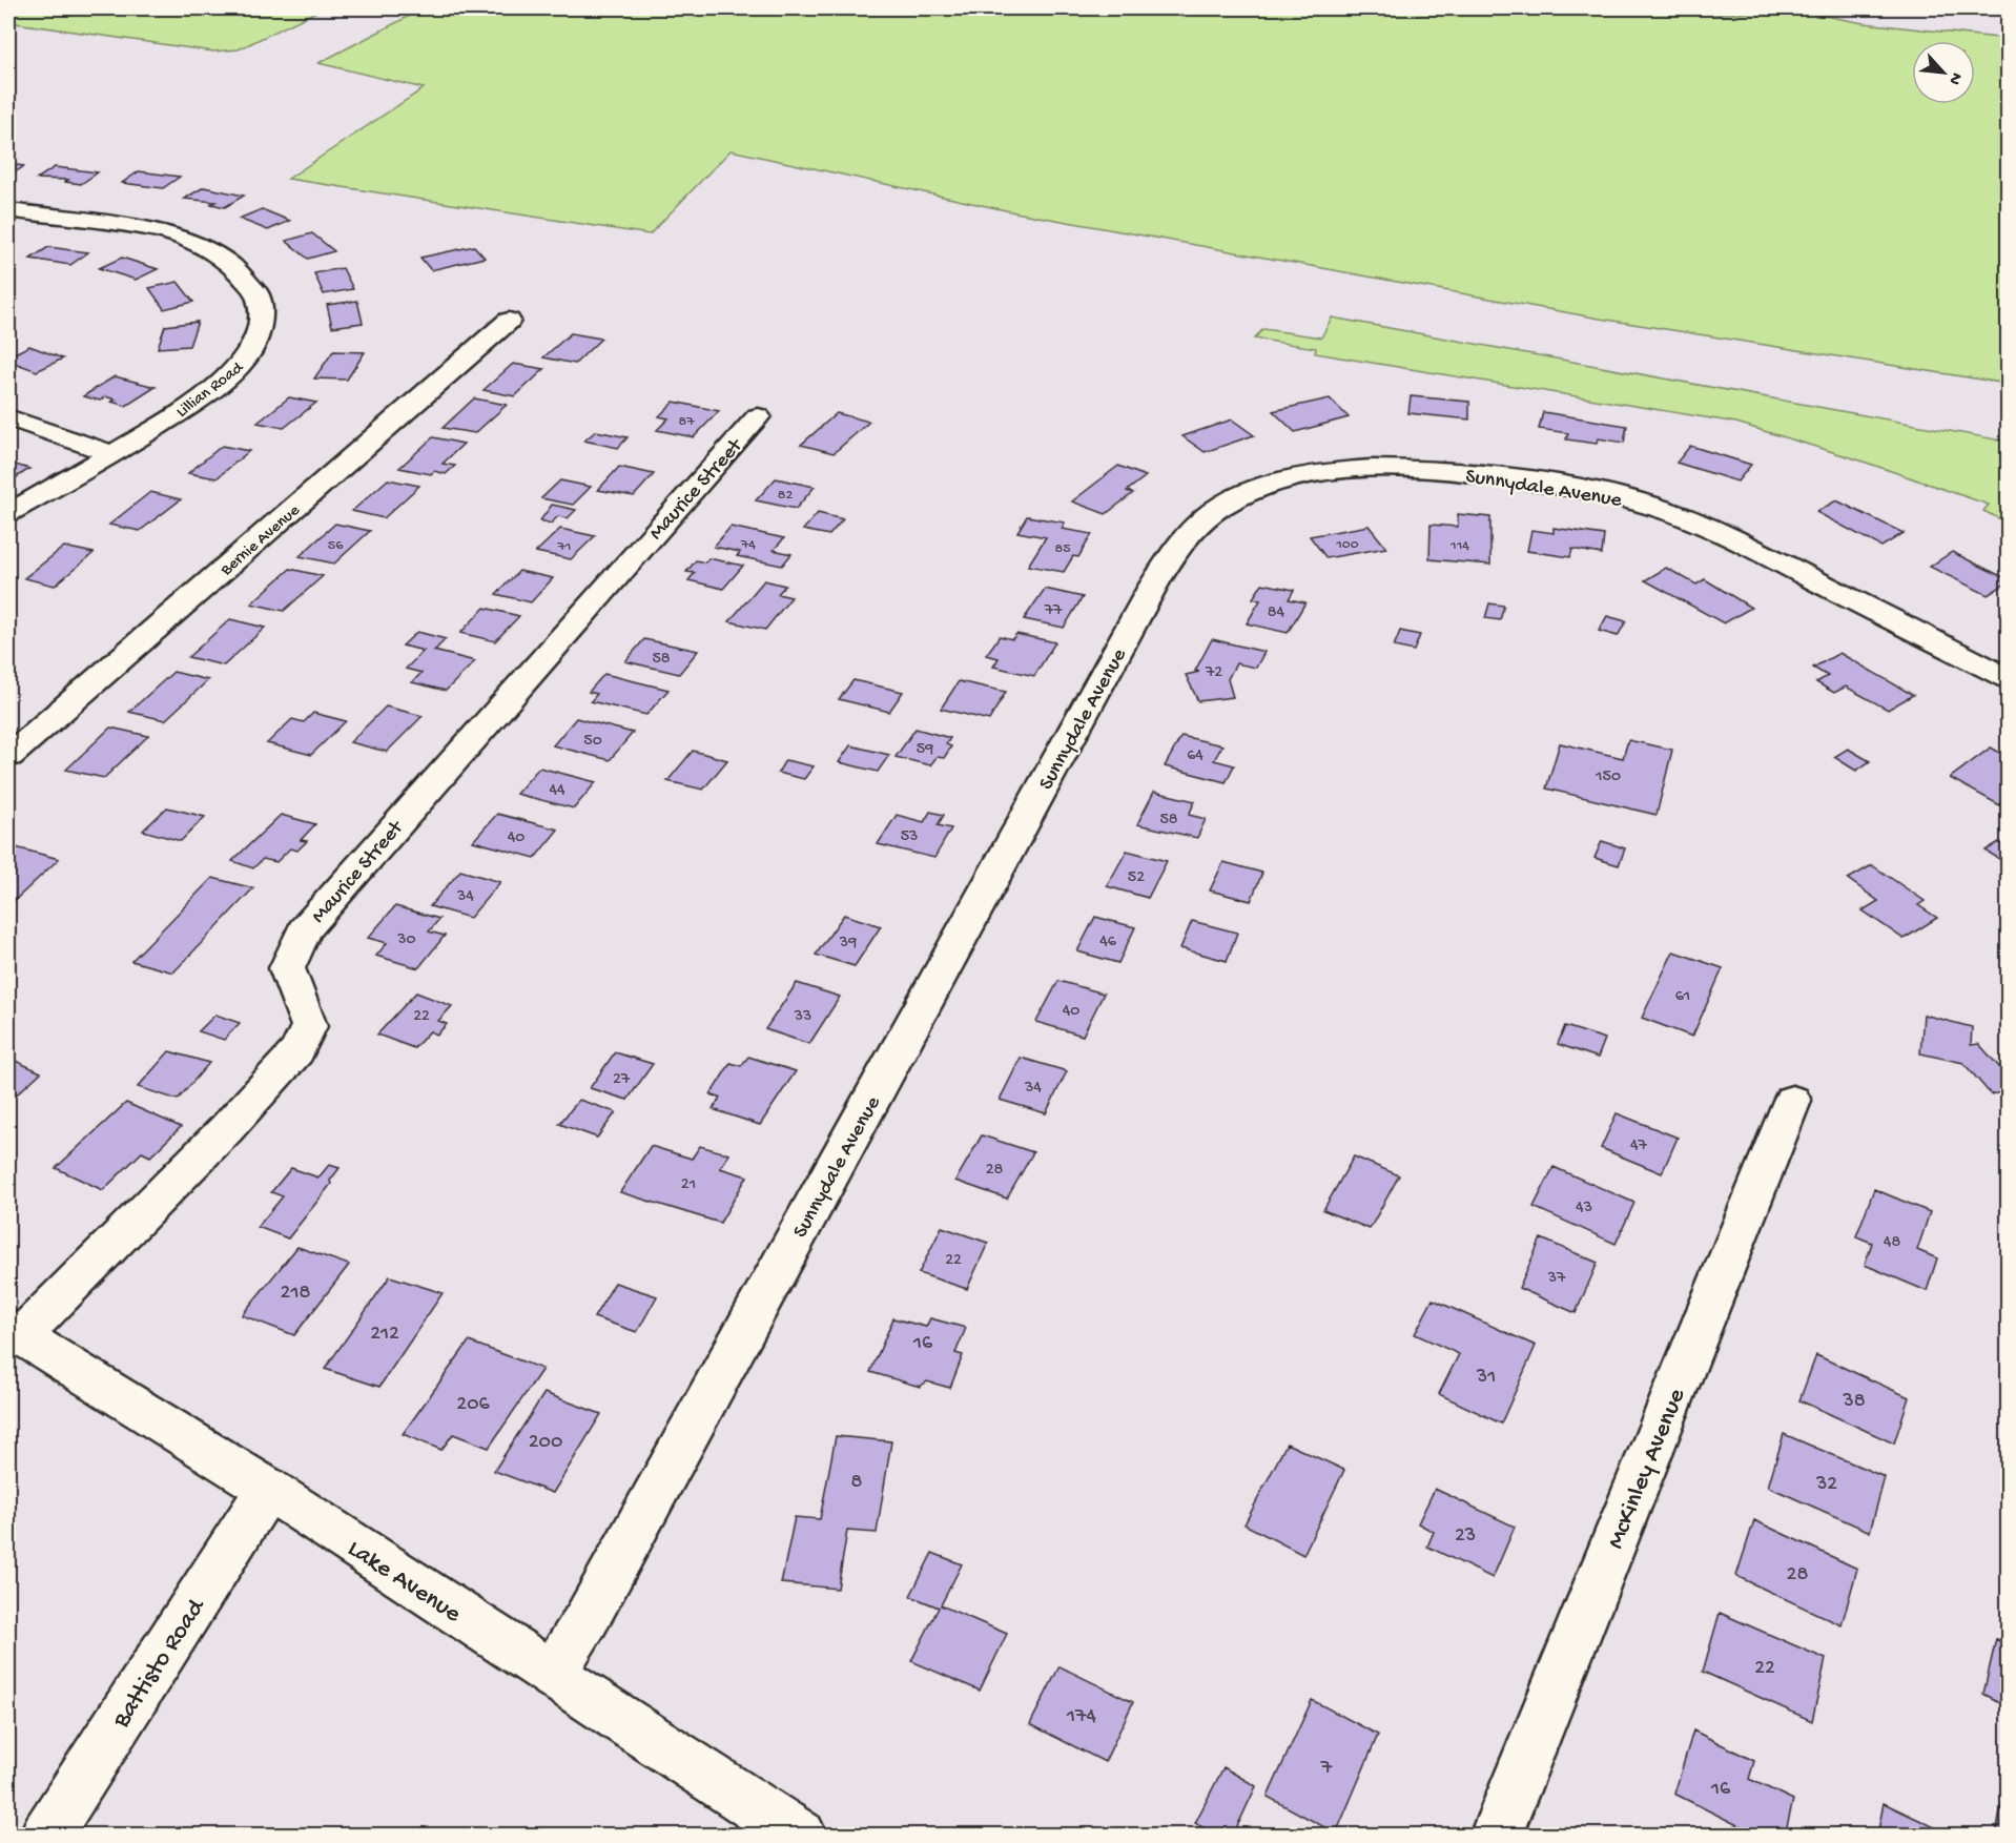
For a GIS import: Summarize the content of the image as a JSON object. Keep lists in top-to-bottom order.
{
  "streets": {
    "street": [
      "Lillian Road",
      "Sunnydale Avenue",
      "Maurice Street",
      "Bernie Avenue",
      "McKinley Avenue",
      "Lake Avenue",
      "Battisto Road"
    ]
  },
  "crossings": [
    ["Sunnydale Avenue", "Lake Avenue"],
    ["Maurice Street", "Lake Avenue"],
    ["Lake Avenue", "Battisto Road"]
  ],
  "house_numbers": [
    "87",
    "82",
    "74",
    "100",
    "56",
    "114",
    "71",
    "85",
    "77",
    "84",
    "58",
    "72",
    "50",
    "59",
    "64",
    "150",
    "44",
    "58",
    "53",
    "40",
    "52",
    "34",
    "30",
    "46",
    "39",
    "61",
    "40",
    "22",
    "33",
    "27",
    "34",
    "47",
    "28",
    "21",
    "43",
    "48",
    "22",
    "37",
    "218",
    "212",
    "16",
    "31",
    "38",
    "206",
    "200",
    "8",
    "32",
    "23",
    "28",
    "22",
    "174",
    "7",
    "16"
  ],
  "north": "bottom right"
}
